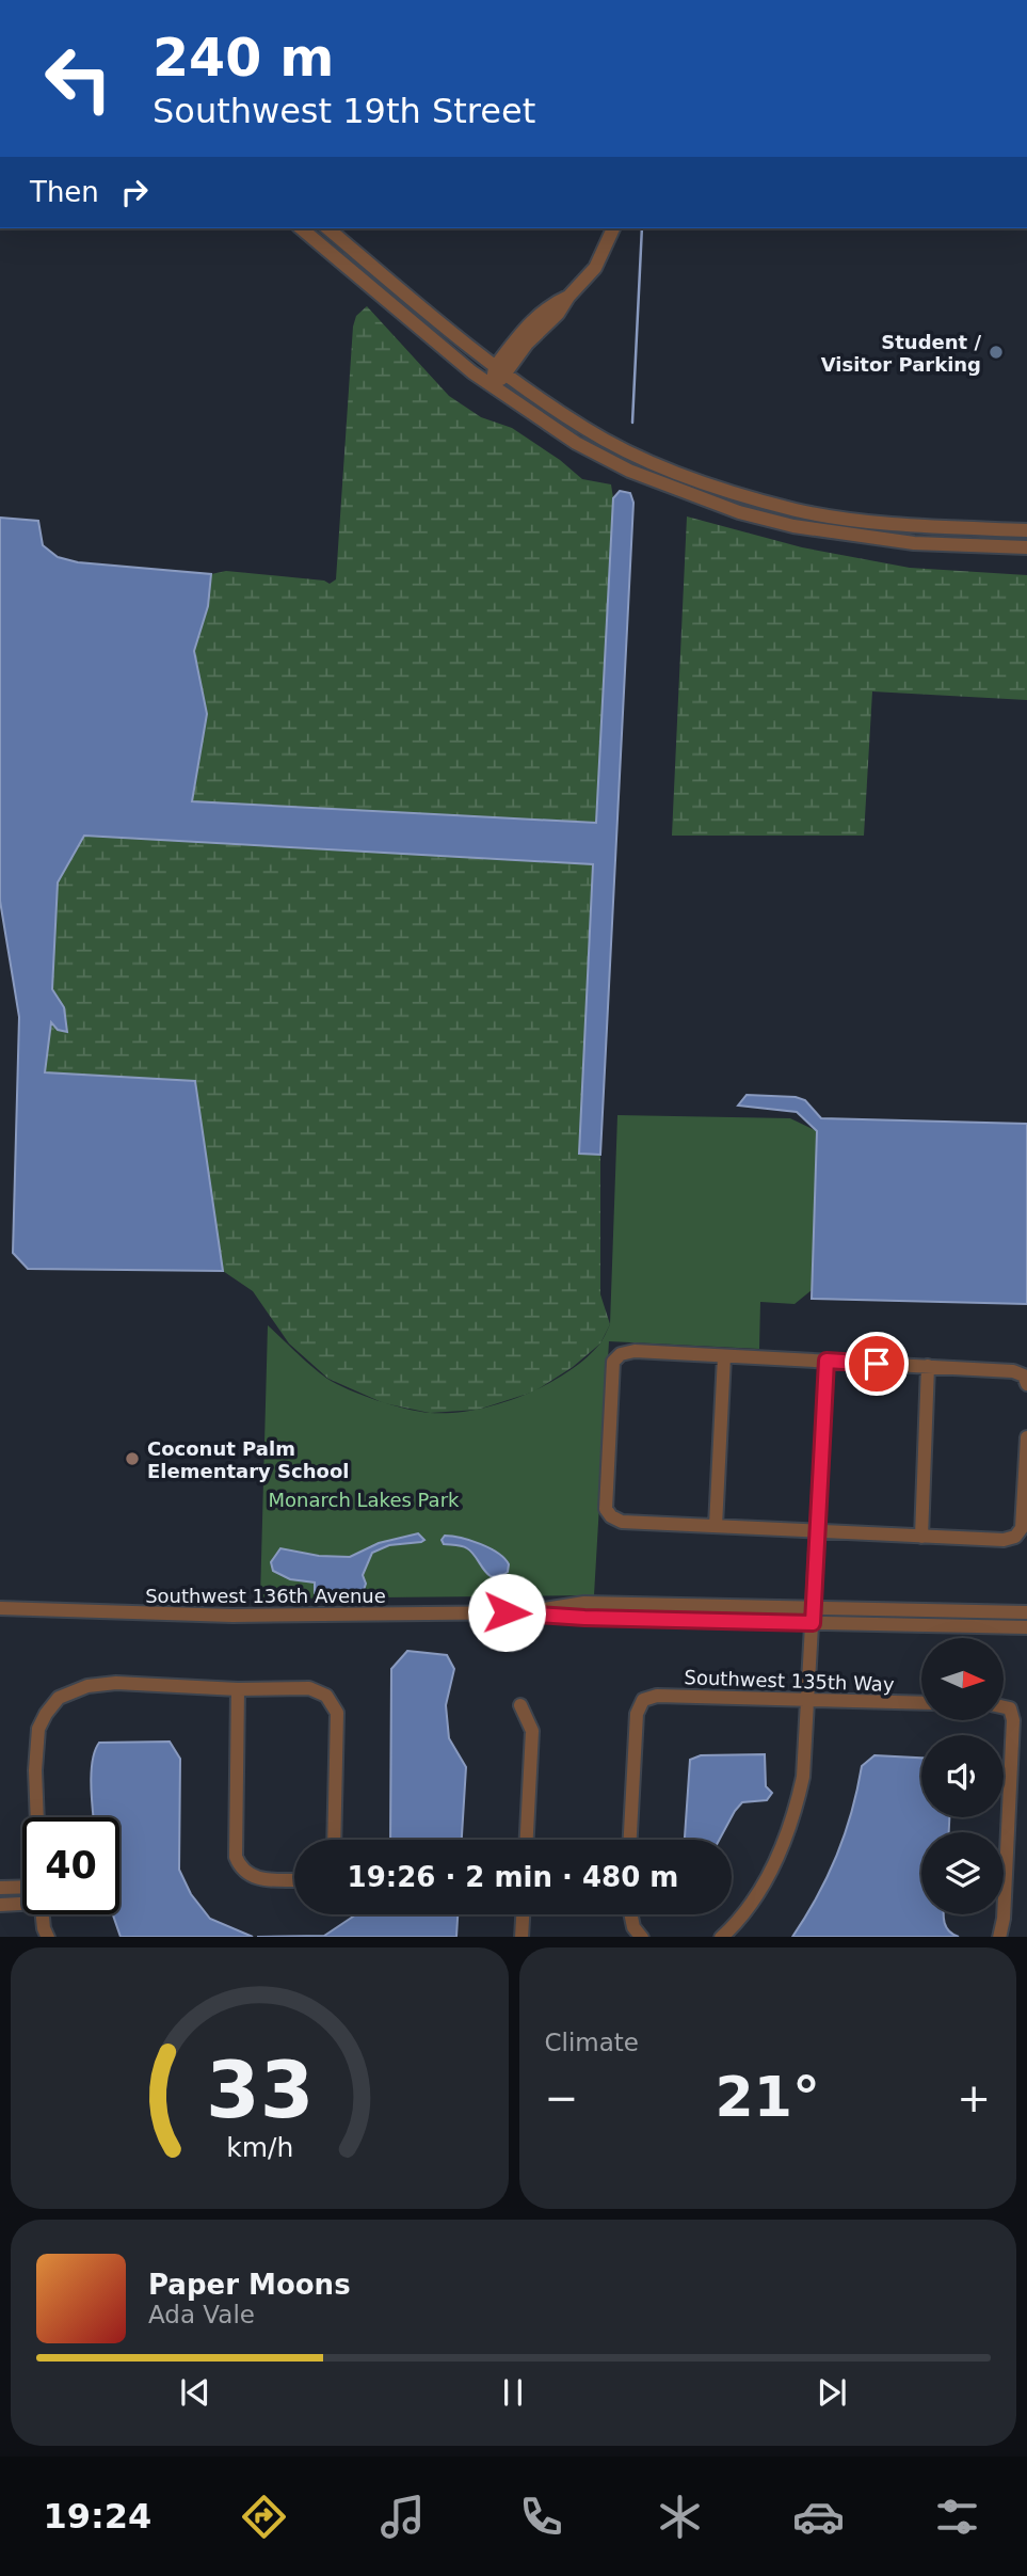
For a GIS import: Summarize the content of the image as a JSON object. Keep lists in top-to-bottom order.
{
  "streets": {
    "street": ["Southwest 136th Avenue", "Southwest 135th Way"]
  },
  "parks": ["Monarch Lakes Park"],
  "places": ["Student / Visitor Parking", "Coconut Palm Elementary School"],
  "north": "right",
  "page": {
    "turn": ["240 m", "Southwest 19th Street"],
    "then": "Then",
    "limit": "40",
    "trip": "19:26 · 2 min · 480 m",
    "tile": "Climate",
    "heat": ["−", "21°", "+"],
    "song": ["Paper Moons", "Ada Vale"],
    "tabs": "19:24",
    "gauge": ["33", "km/h"]
  }
}
